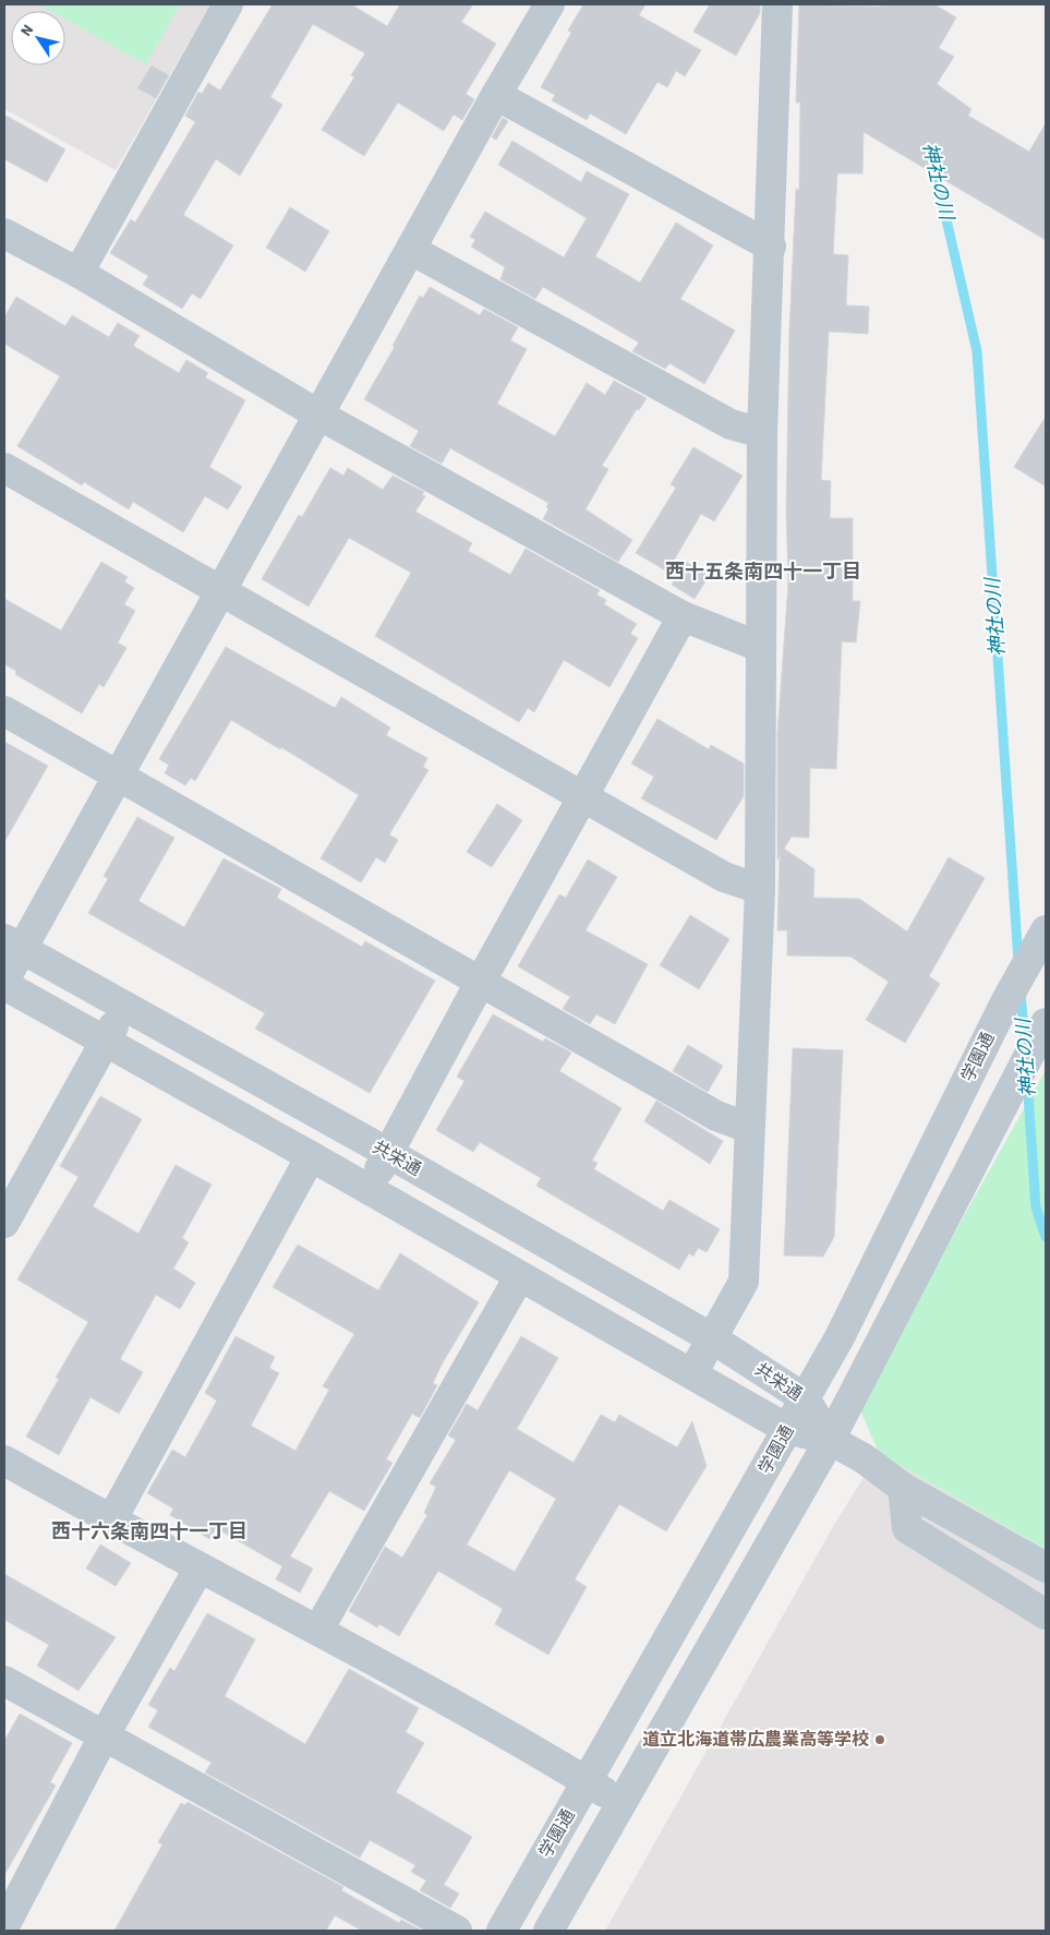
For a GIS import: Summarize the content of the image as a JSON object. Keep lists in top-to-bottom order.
{
  "streets": {
    "street": ["学園通", "共栄通"]
  },
  "crossings": [
    ["学園通", "共栄通"]
  ],
  "districts": ["西十五条南四十一丁目", "西十六条南四十一丁目"],
  "water": ["神社の川"],
  "places": ["道立北海道帯広農業高等学校"],
  "north": "top left"
}
